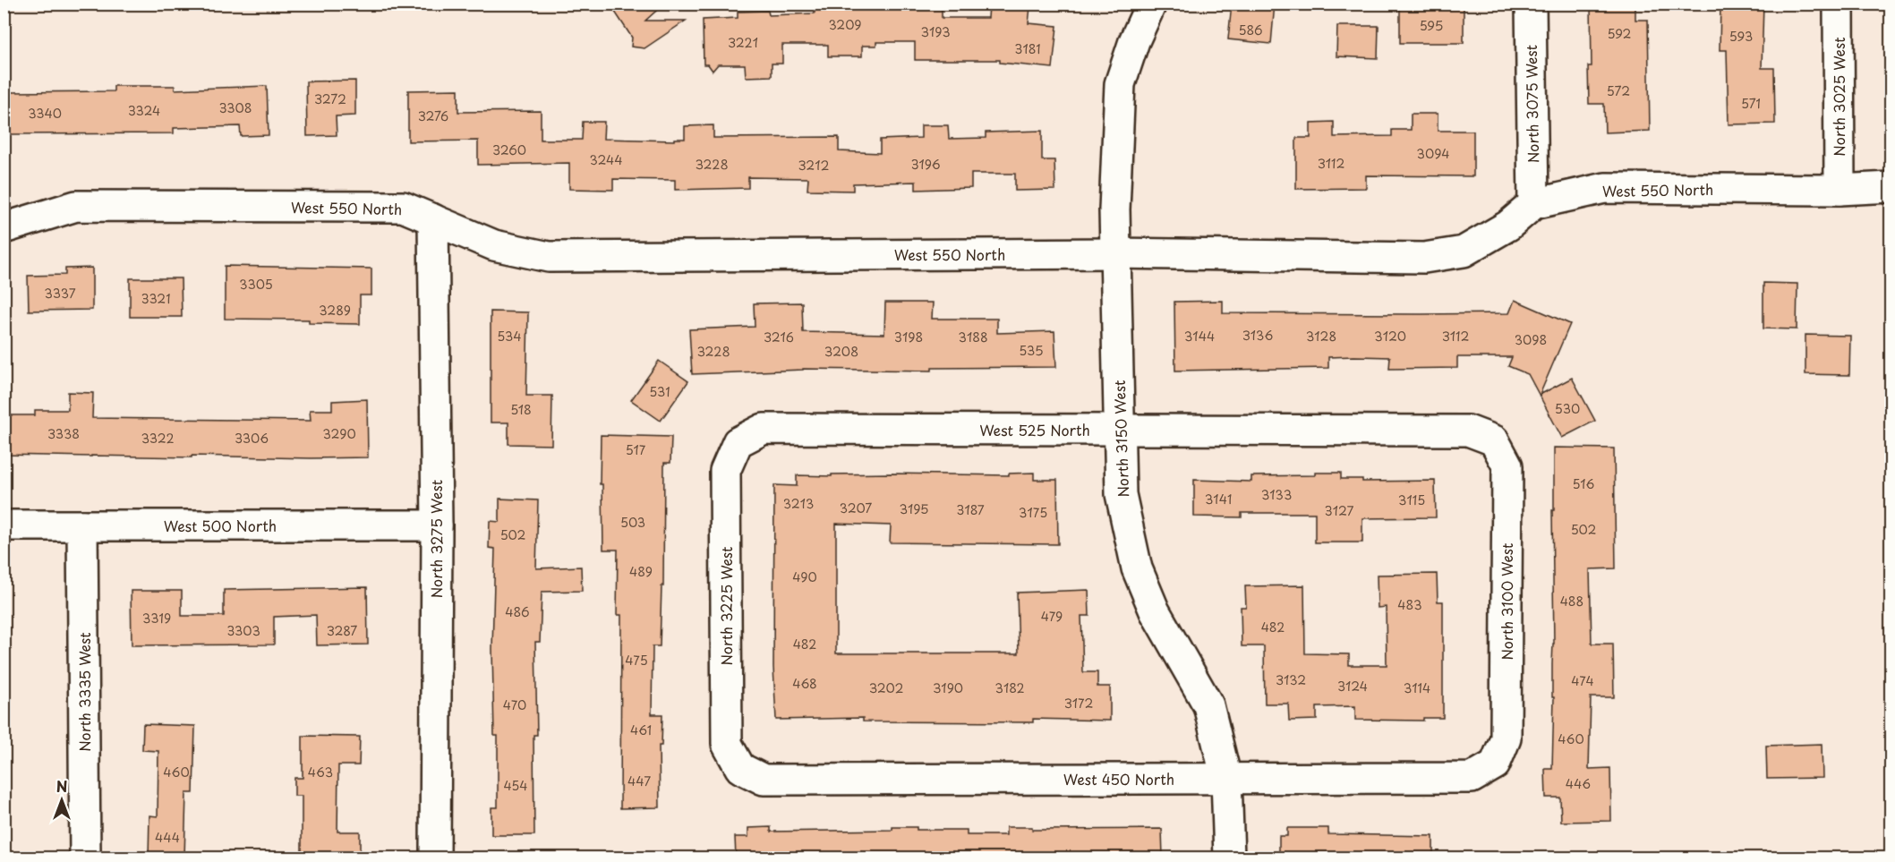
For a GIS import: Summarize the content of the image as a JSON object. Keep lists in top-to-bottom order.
{
  "streets": {
    "street": [
      "North 3025 West",
      "North 3075 West",
      "West 550 North",
      "West 525 North",
      "North 3150 West",
      "West 500 North",
      "North 3275 West",
      "North 3100 West",
      "North 3225 West",
      "North 3335 West",
      "West 450 North"
    ]
  },
  "crossings": [
    ["North 3025 West", "West 550 North"],
    ["North 3075 West", "West 550 North"],
    ["West 550 North", "North 3150 West"],
    ["West 550 North", "North 3275 West"],
    ["West 525 North", "North 3150 West"],
    ["West 525 North", "North 3100 West"],
    ["West 525 North", "North 3225 West"],
    ["North 3150 West", "West 450 North"],
    ["West 500 North", "North 3275 West"],
    ["West 500 North", "North 3335 West"],
    ["North 3100 West", "West 450 North"],
    ["North 3225 West", "West 450 North"]
  ],
  "house_numbers": [
    "3209",
    "595",
    "586",
    "3193",
    "592",
    "593",
    "3221",
    "3181",
    "572",
    "3272",
    "571",
    "3308",
    "3324",
    "3340",
    "3276",
    "3260",
    "3094",
    "3244",
    "3112",
    "3228",
    "3196",
    "3212",
    "3305",
    "3337",
    "3321",
    "3289",
    "3136",
    "534",
    "3144",
    "3128",
    "3120",
    "3112",
    "3216",
    "3198",
    "3188",
    "3098",
    "535",
    "3228",
    "3208",
    "531",
    "530",
    "518",
    "3338",
    "3290",
    "3322",
    "3306",
    "517",
    "516",
    "3133",
    "3141",
    "3115",
    "3213",
    "3207",
    "3195",
    "3187",
    "3127",
    "3175",
    "503",
    "502",
    "502",
    "489",
    "490",
    "488",
    "483",
    "486",
    "479",
    "3319",
    "482",
    "3303",
    "3287",
    "482",
    "475",
    "3132",
    "474",
    "468",
    "3124",
    "3202",
    "3190",
    "3182",
    "3114",
    "3172",
    "470",
    "461",
    "460",
    "460",
    "463",
    "447",
    "446",
    "454",
    "444"
  ],
  "north": "top"
}
